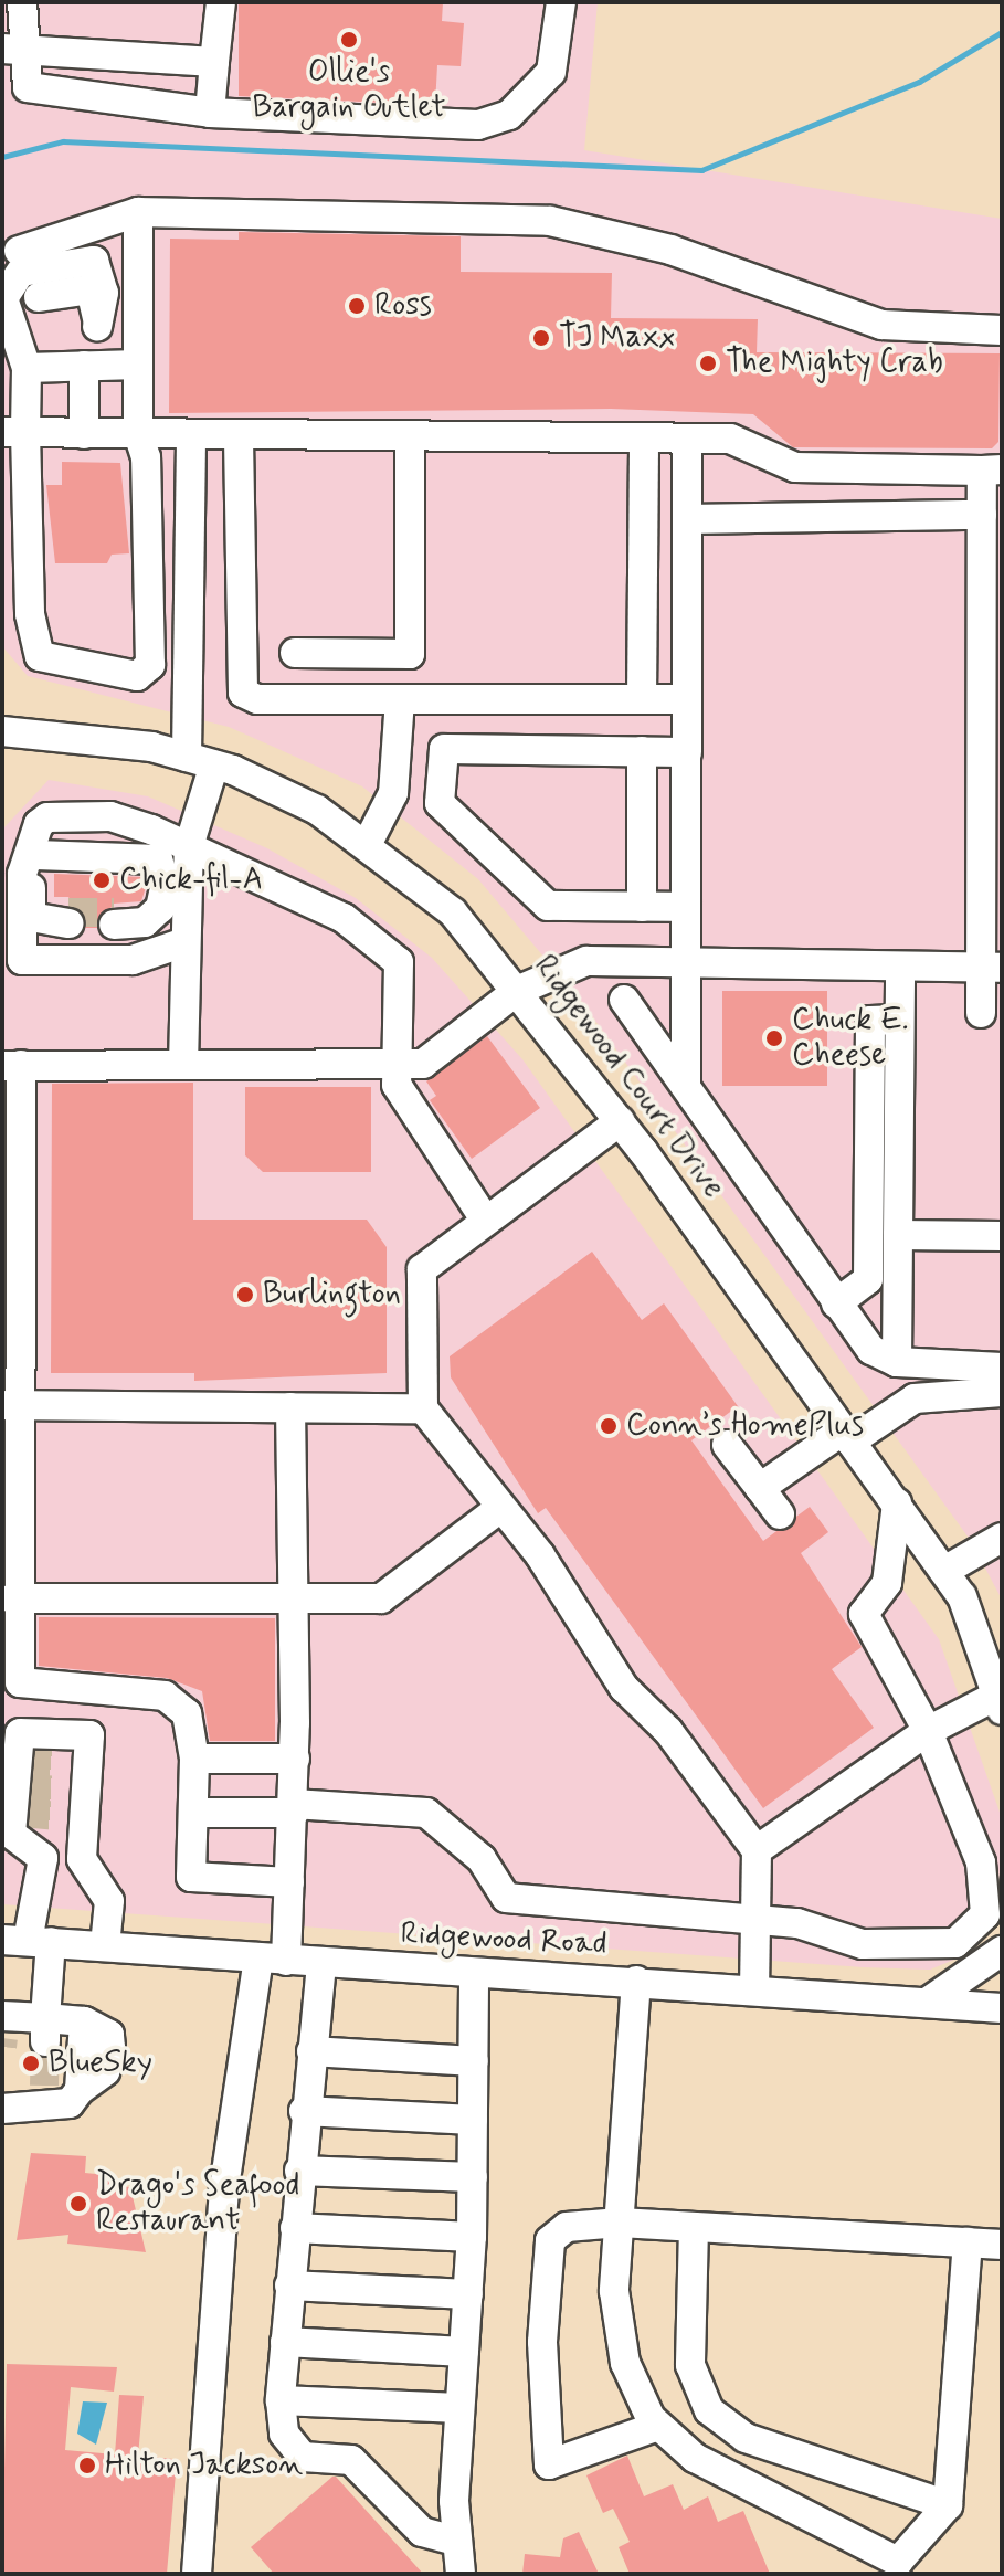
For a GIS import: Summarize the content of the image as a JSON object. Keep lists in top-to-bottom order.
{
  "streets": {
    "street": ["Ridgewood Court Drive", "Ridgewood Road"]
  },
  "places": [
    "Ollie's Bargain Outlet",
    "Ross",
    "TJ Maxx",
    "The Mighty Crab",
    "Chick-fil-A",
    "Chuck E. Cheese",
    "Burlington",
    "Conn’s HomePlus",
    "BlueSky",
    "Drago's Seafood Restaurant",
    "Hilton Jackson"
  ]
}
